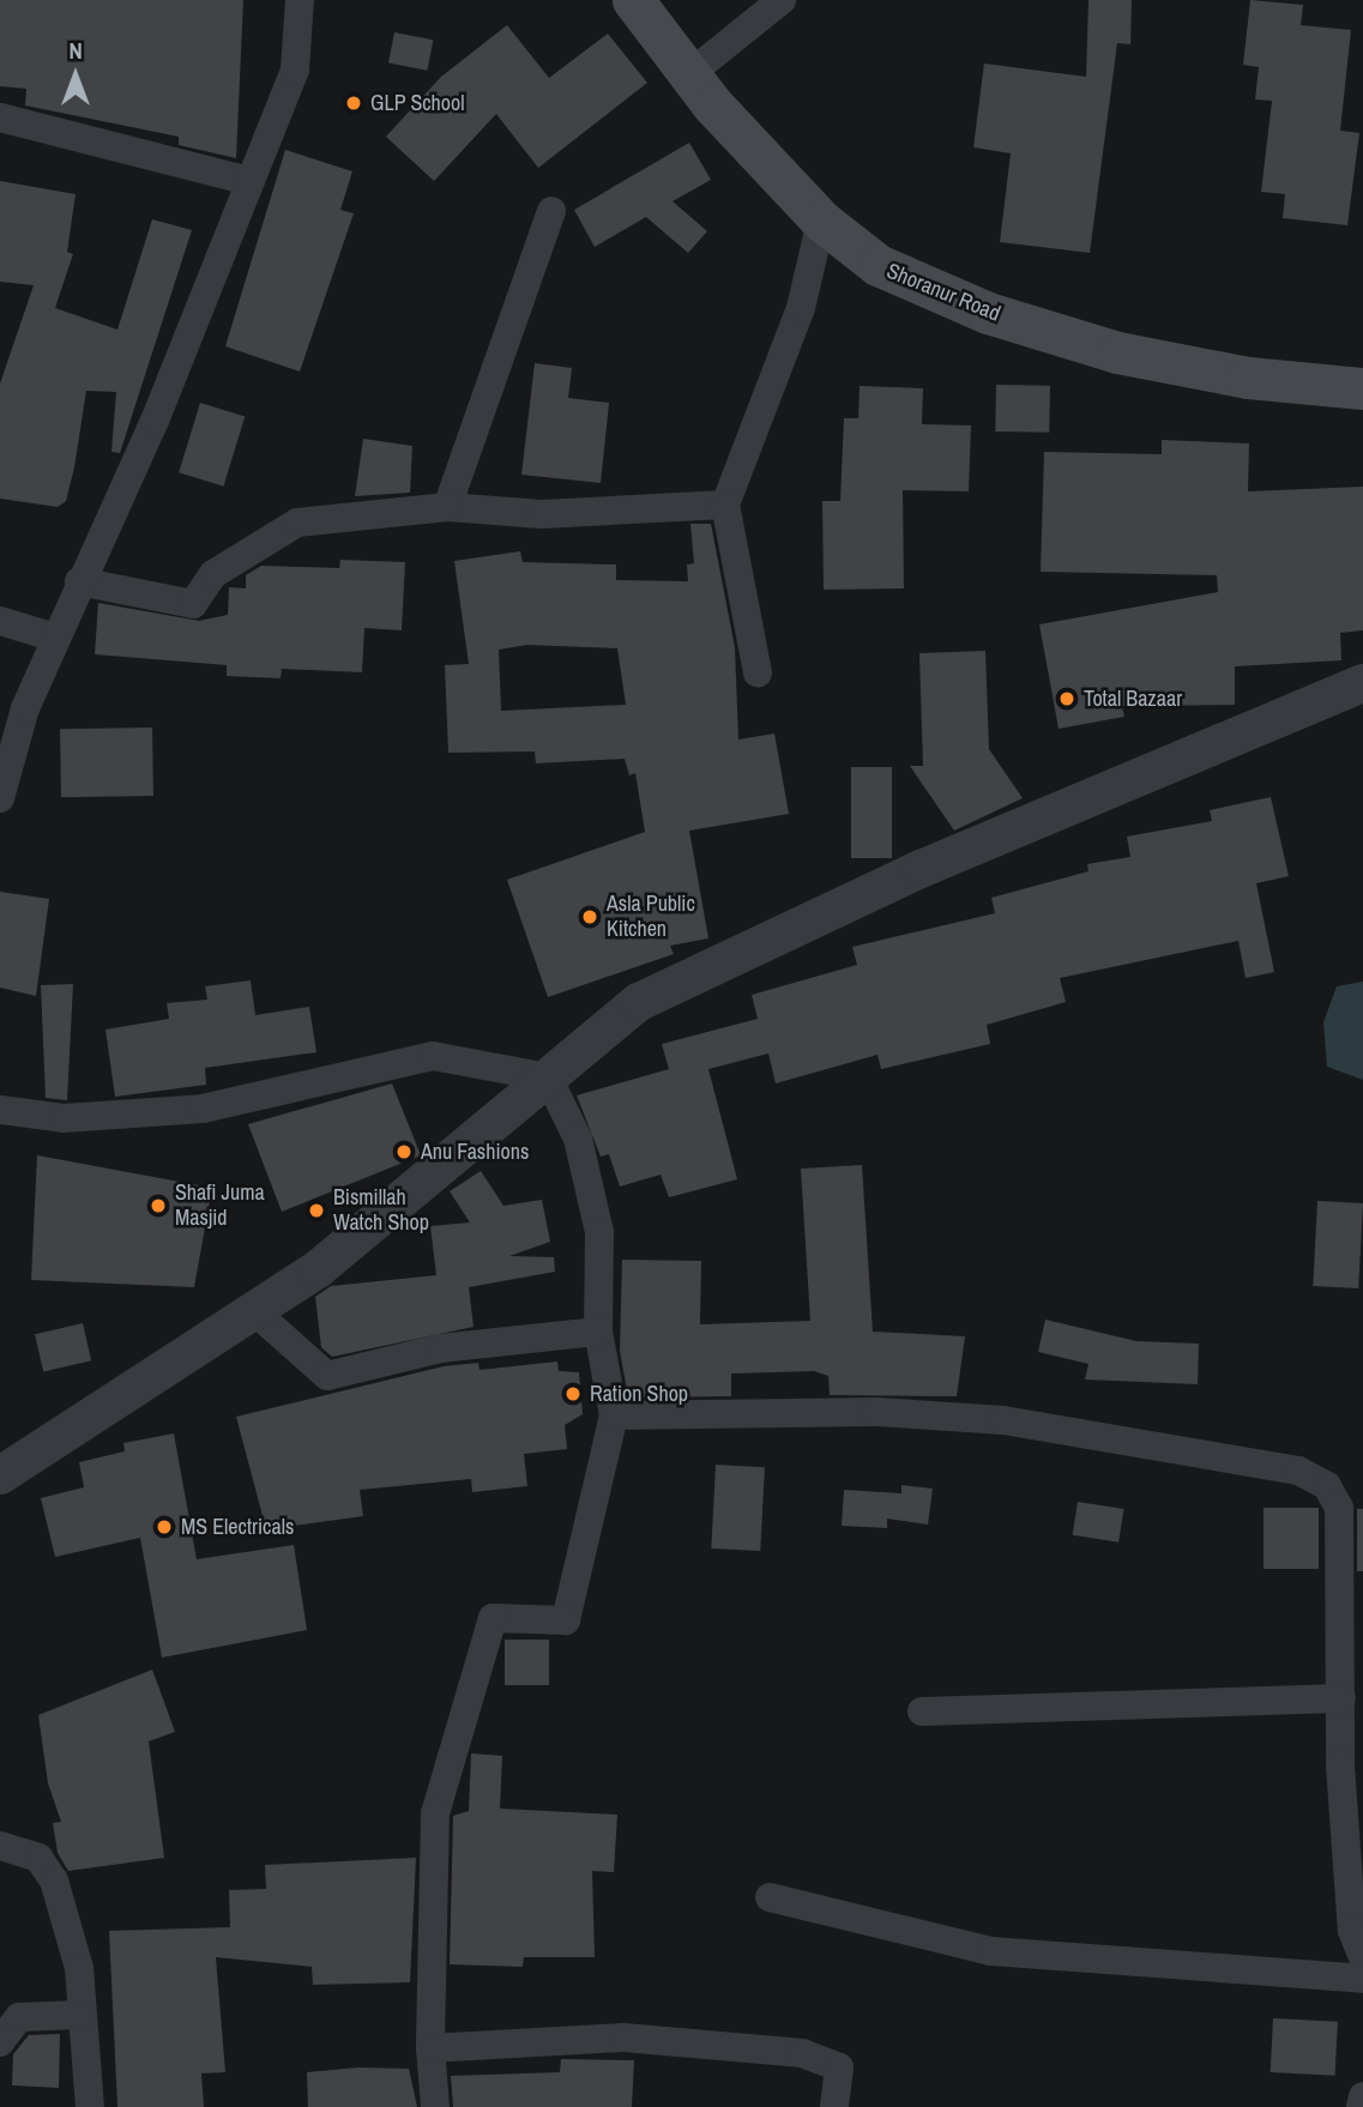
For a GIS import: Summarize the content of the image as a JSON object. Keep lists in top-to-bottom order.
{
  "streets": {
    "main road": ["Shoranur Road"]
  },
  "places": [
    "GLP School",
    "Total Bazaar",
    "Asla Public Kitchen",
    "Anu Fashions",
    "Shafi Juma Masjid",
    "Bismillah Watch Shop",
    "Ration Shop",
    "MS Electricals"
  ],
  "north": "top"
}
